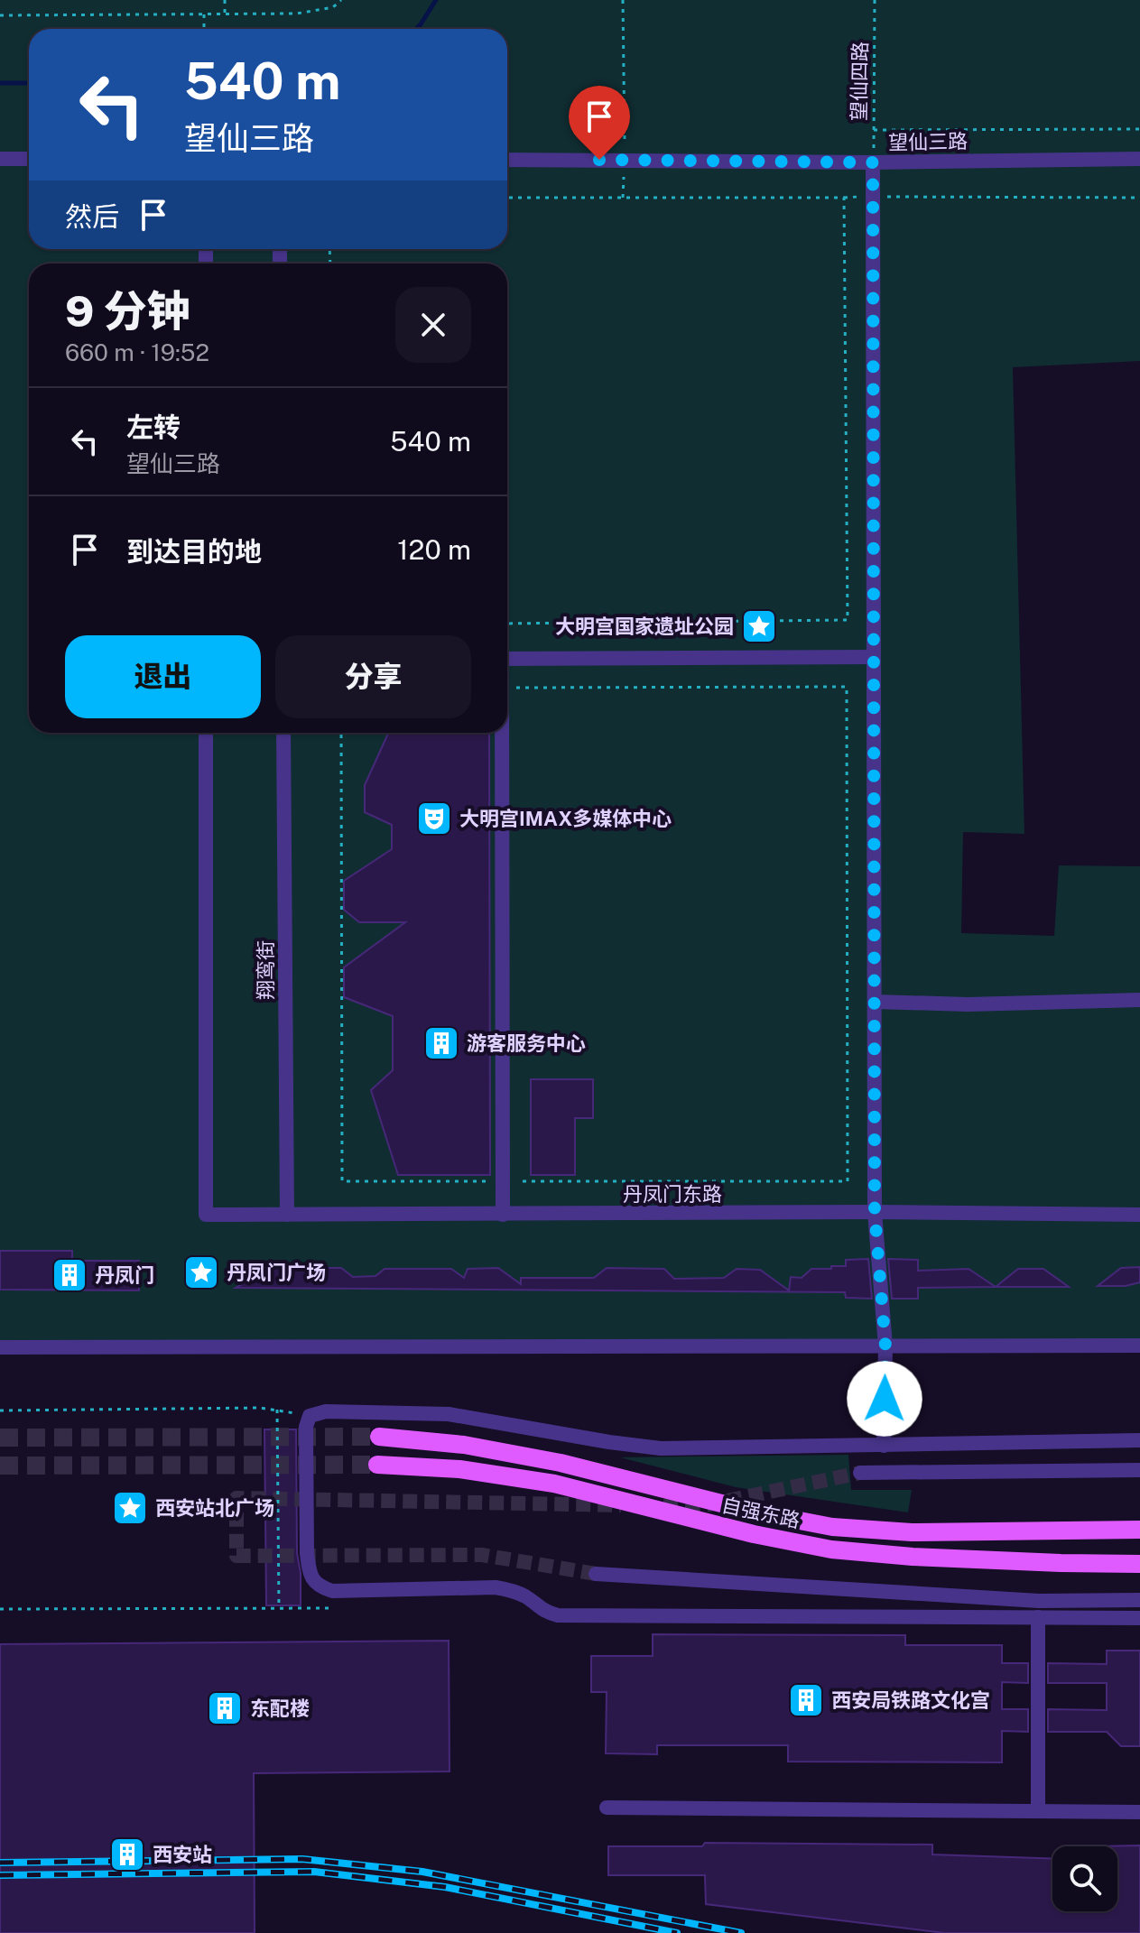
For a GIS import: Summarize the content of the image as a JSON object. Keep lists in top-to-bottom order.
{
  "streets": {
    "main road": ["自强东路"],
    "street": ["望仙三路", "翔鸾街", "丹凤门东路"],
    "path": ["望仙四路"]
  },
  "crossings": [
    ["望仙四路", "望仙三路"],
    ["翔鸾街", "丹凤门东路"]
  ],
  "places": {
    "place": ["大明宫国家遗址公园", "丹凤门广场", "西安站北广场"],
    "theatre": ["大明宫IMAX多媒体中心"],
    "building": [
      "游客服务中心",
      "丹凤门",
      "西安局铁路文化宫",
      "东配楼",
      "西安站"
    ]
  },
  "page": {
    "turn": ["540 m", "望仙三路"],
    "then": "然后",
    "heading": ["9 分钟", "660 m · 19:52"],
    "list": [
      {
        "name": "左转",
        "note": "望仙三路",
        "value": "540 m"
      },
      {
        "name": "到达目的地",
        "value": "120 m"
      }
    ],
    "buttons": ["退出", "分享"]
  }
}
